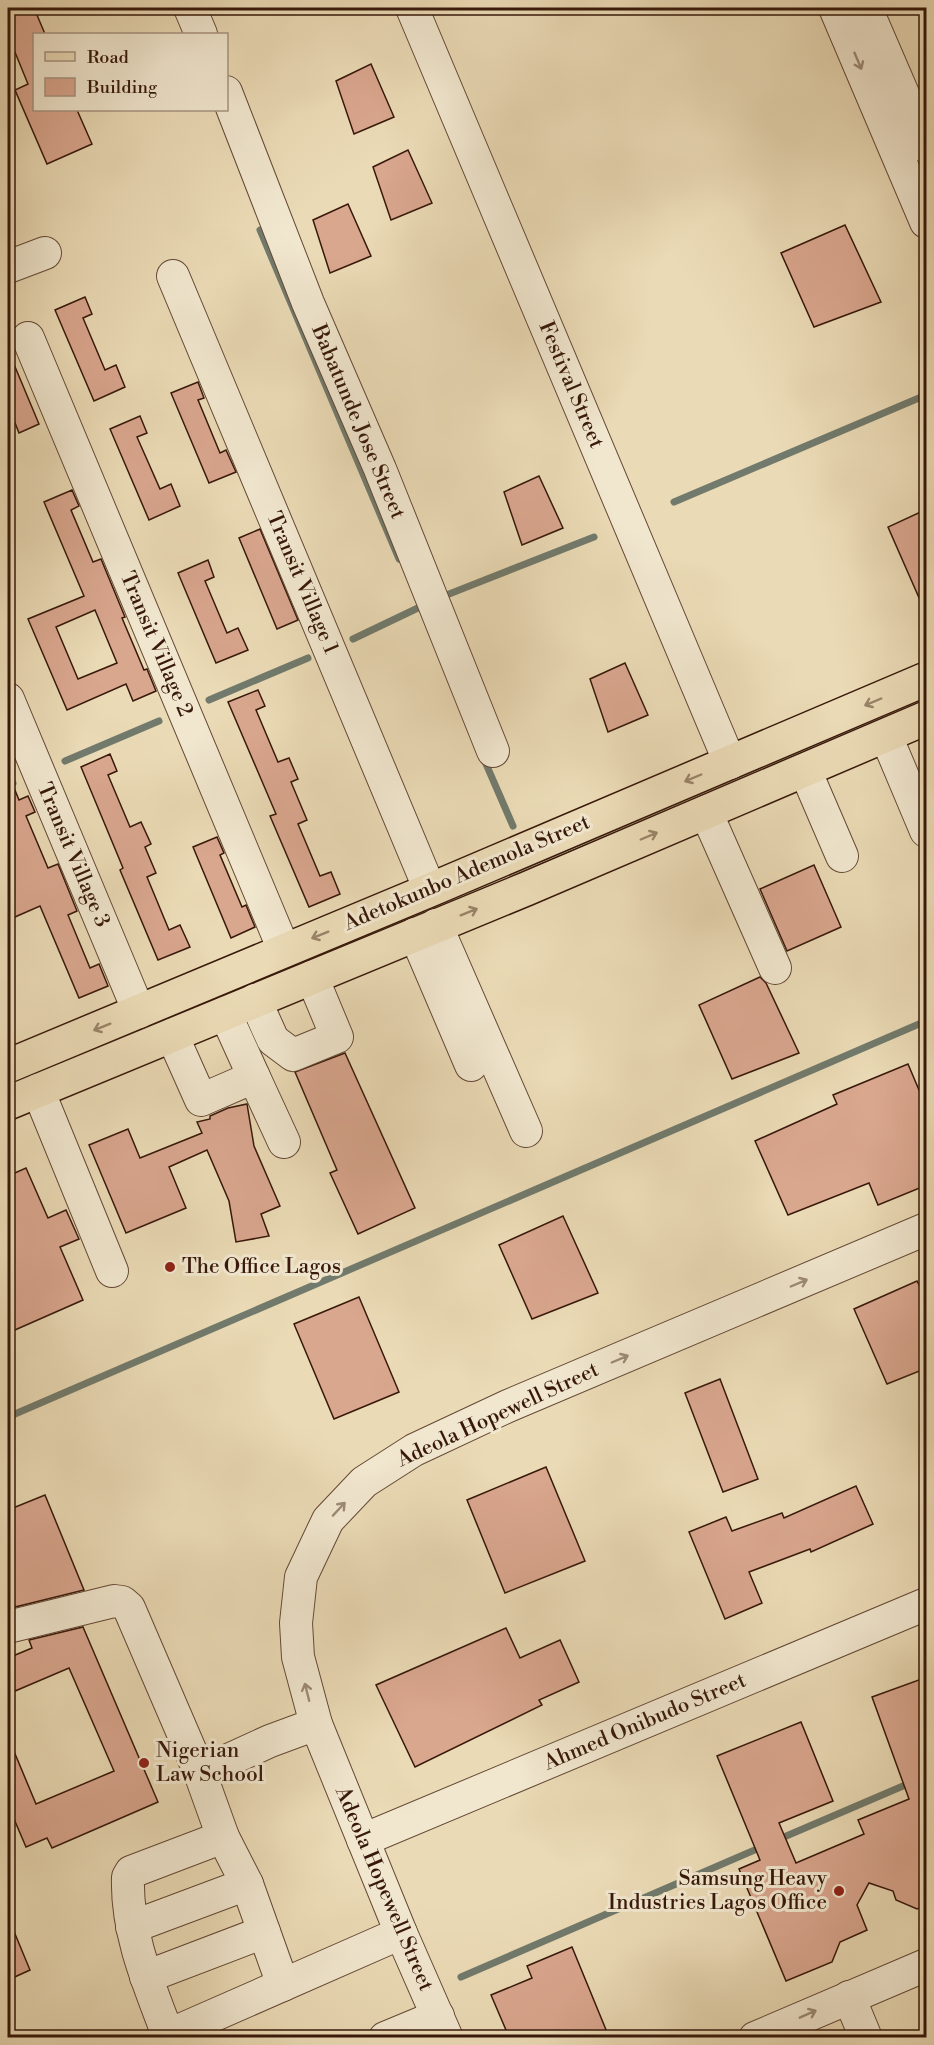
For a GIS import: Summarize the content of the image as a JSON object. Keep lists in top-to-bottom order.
{
  "streets": {
    "main road": ["Adetokunbo Ademola Street"],
    "street": [
      "Festival Street",
      "Babatunde Jose Street",
      "Transit Village 1",
      "Transit Village 2",
      "Transit Village 3",
      "Adeola Hopewell Street",
      "Ahmed Onibudo Street"
    ]
  },
  "crossings": [
    ["Festival Street", "Adetokunbo Ademola Street"],
    ["Transit Village 1", "Adetokunbo Ademola Street"],
    ["Transit Village 2", "Adetokunbo Ademola Street"],
    ["Transit Village 3", "Adetokunbo Ademola Street"],
    ["Adeola Hopewell Street", "Ahmed Onibudo Street"]
  ],
  "one_way": ["Adeola Hopewell Street"],
  "places": ["The Office Lagos", "Nigerian Law School", "Samsung Heavy Industries Lagos Office"],
  "legend": ["Road", "Building"]
}
